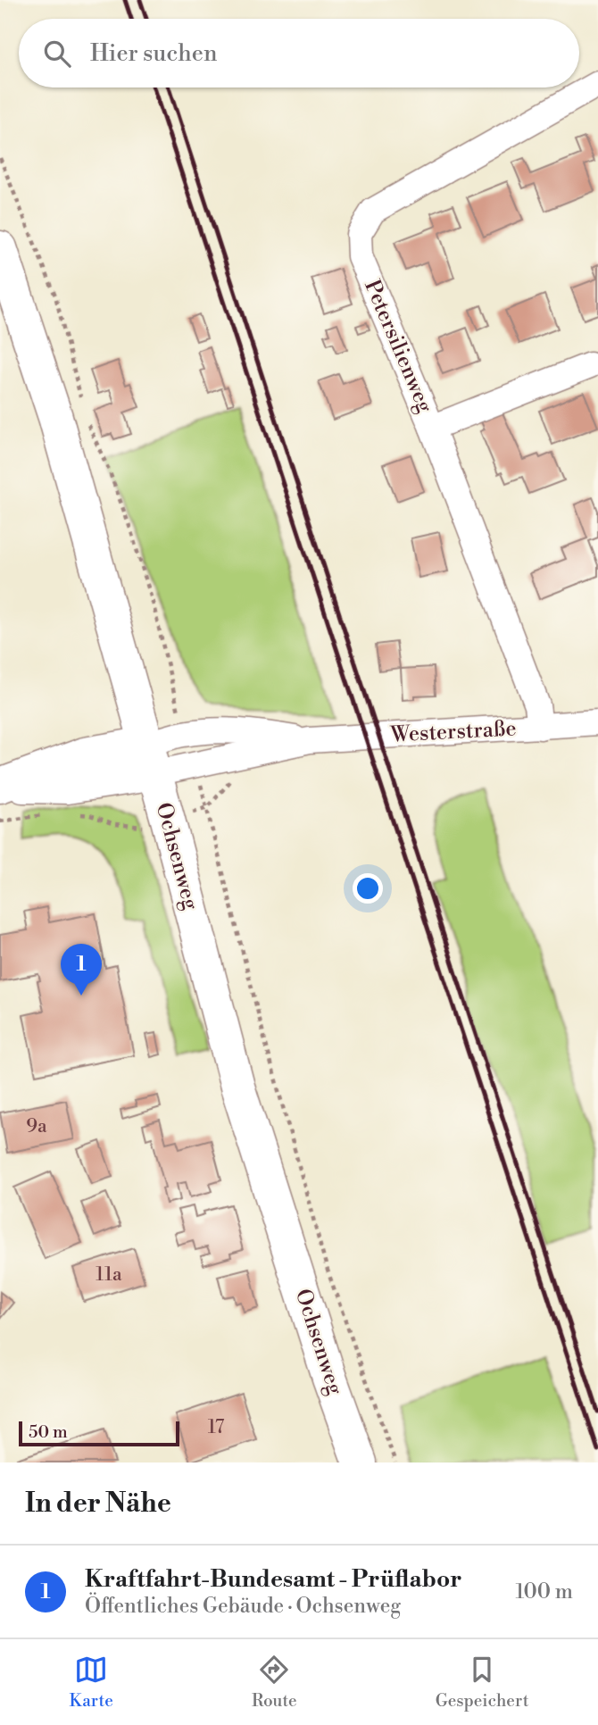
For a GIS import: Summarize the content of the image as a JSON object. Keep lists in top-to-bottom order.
{
  "streets": {
    "main road": ["Ochsenweg"],
    "street": ["Petersilienweg", "Westerstraße"]
  },
  "crossings": [
    ["Petersilienweg", "Westerstraße"],
    ["Westerstraße", "Ochsenweg"]
  ],
  "house_numbers": ["9a", "11a", "17"],
  "scale_bar": "50 m",
  "page": {
    "search": "Hier suchen",
    "pins": "1",
    "scale": "50 m",
    "heading": "In der Nähe",
    "list": [
      {
        "mark": "1",
        "name": "Kraftfahrt-Bundesamt - Prüflabor",
        "note": "Öffentliches Gebäude · Ochsenweg",
        "value": "100 m"
      }
    ],
    "nav": ["Karte", "Route", "Gespeichert"]
  }
}
